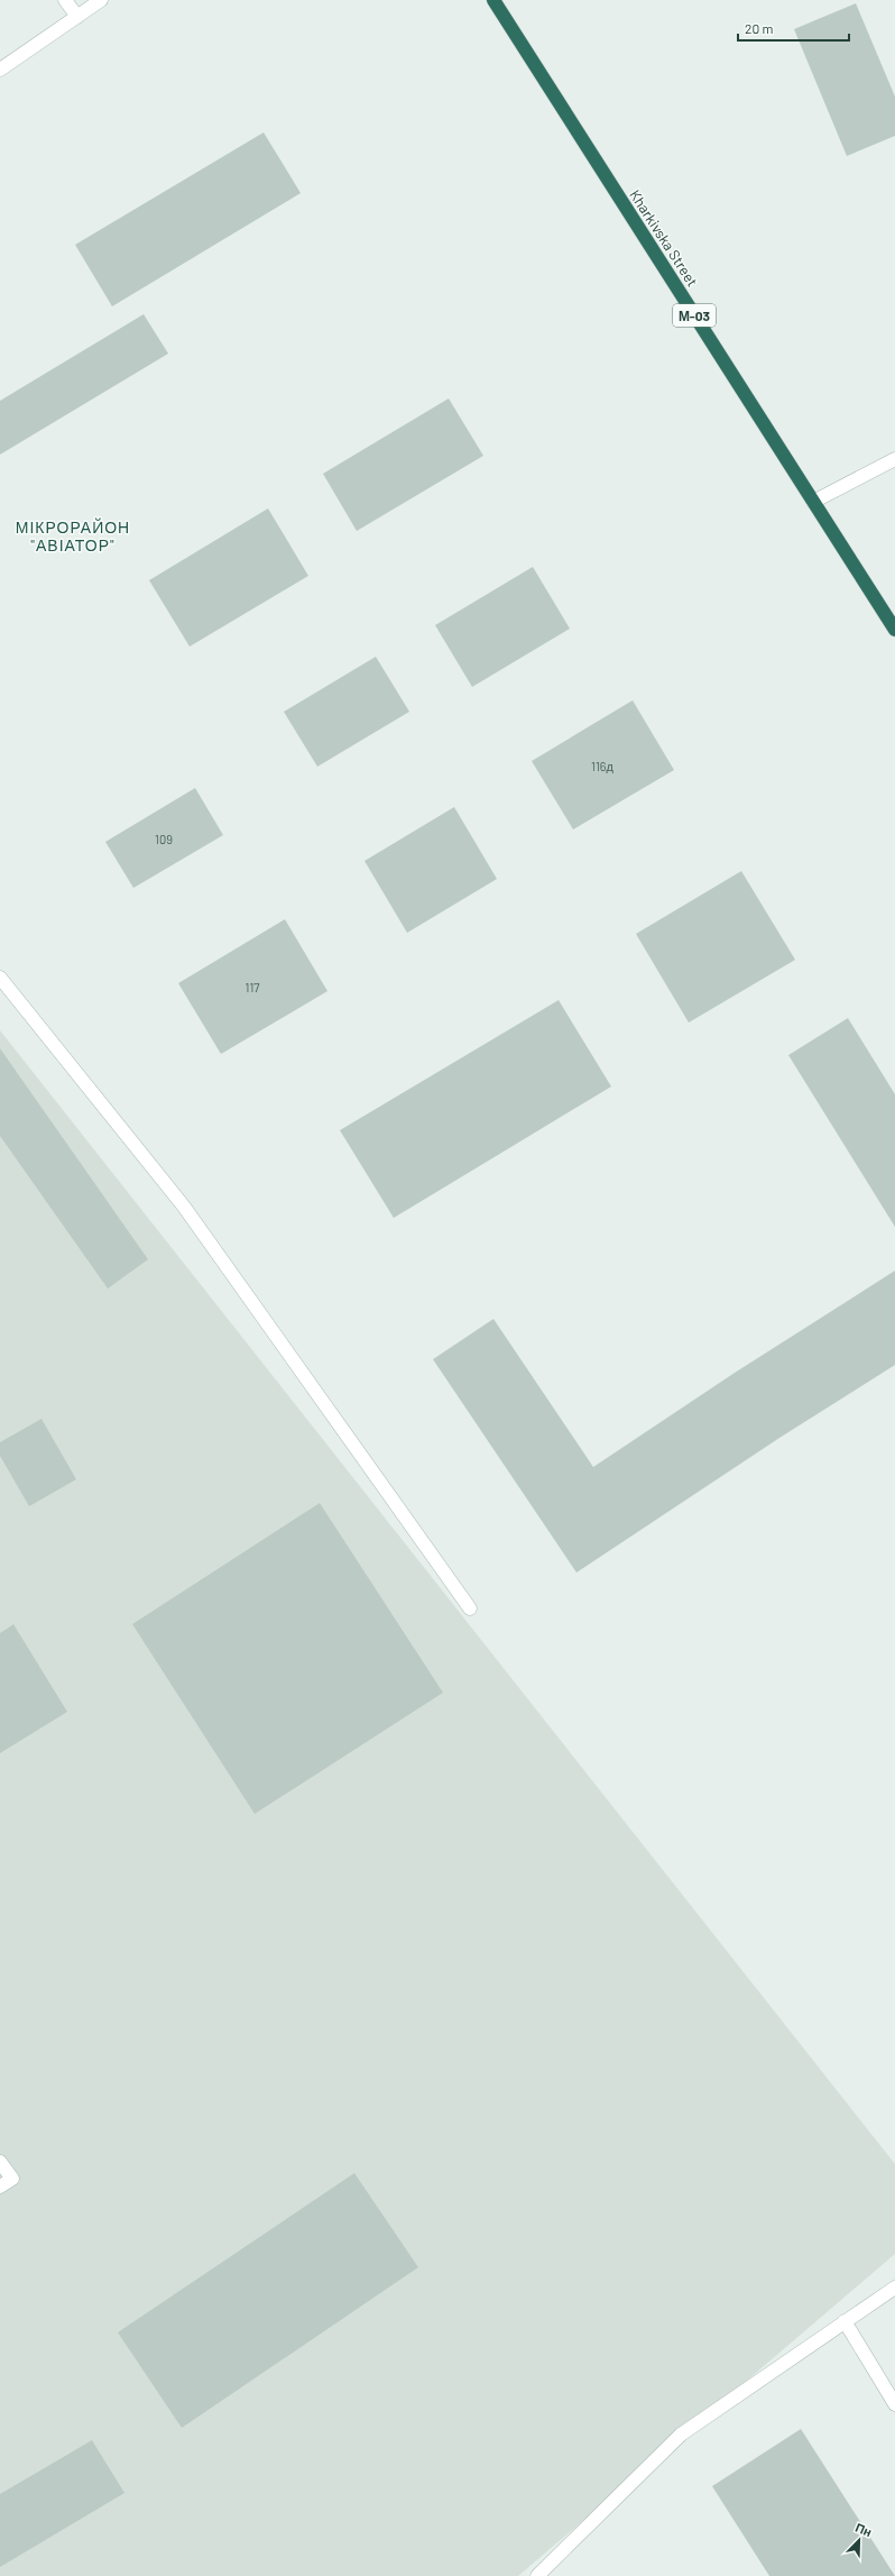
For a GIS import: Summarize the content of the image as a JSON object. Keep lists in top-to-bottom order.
{
  "streets": {
    "highway": ["Kharkivska Street", "М-03"]
  },
  "districts": ["МІКРОРАЙОН \"АВІАТОР\""],
  "house_numbers": ["116д", "109", "117"],
  "scale_bar": "20 m",
  "north": "top right"
}
